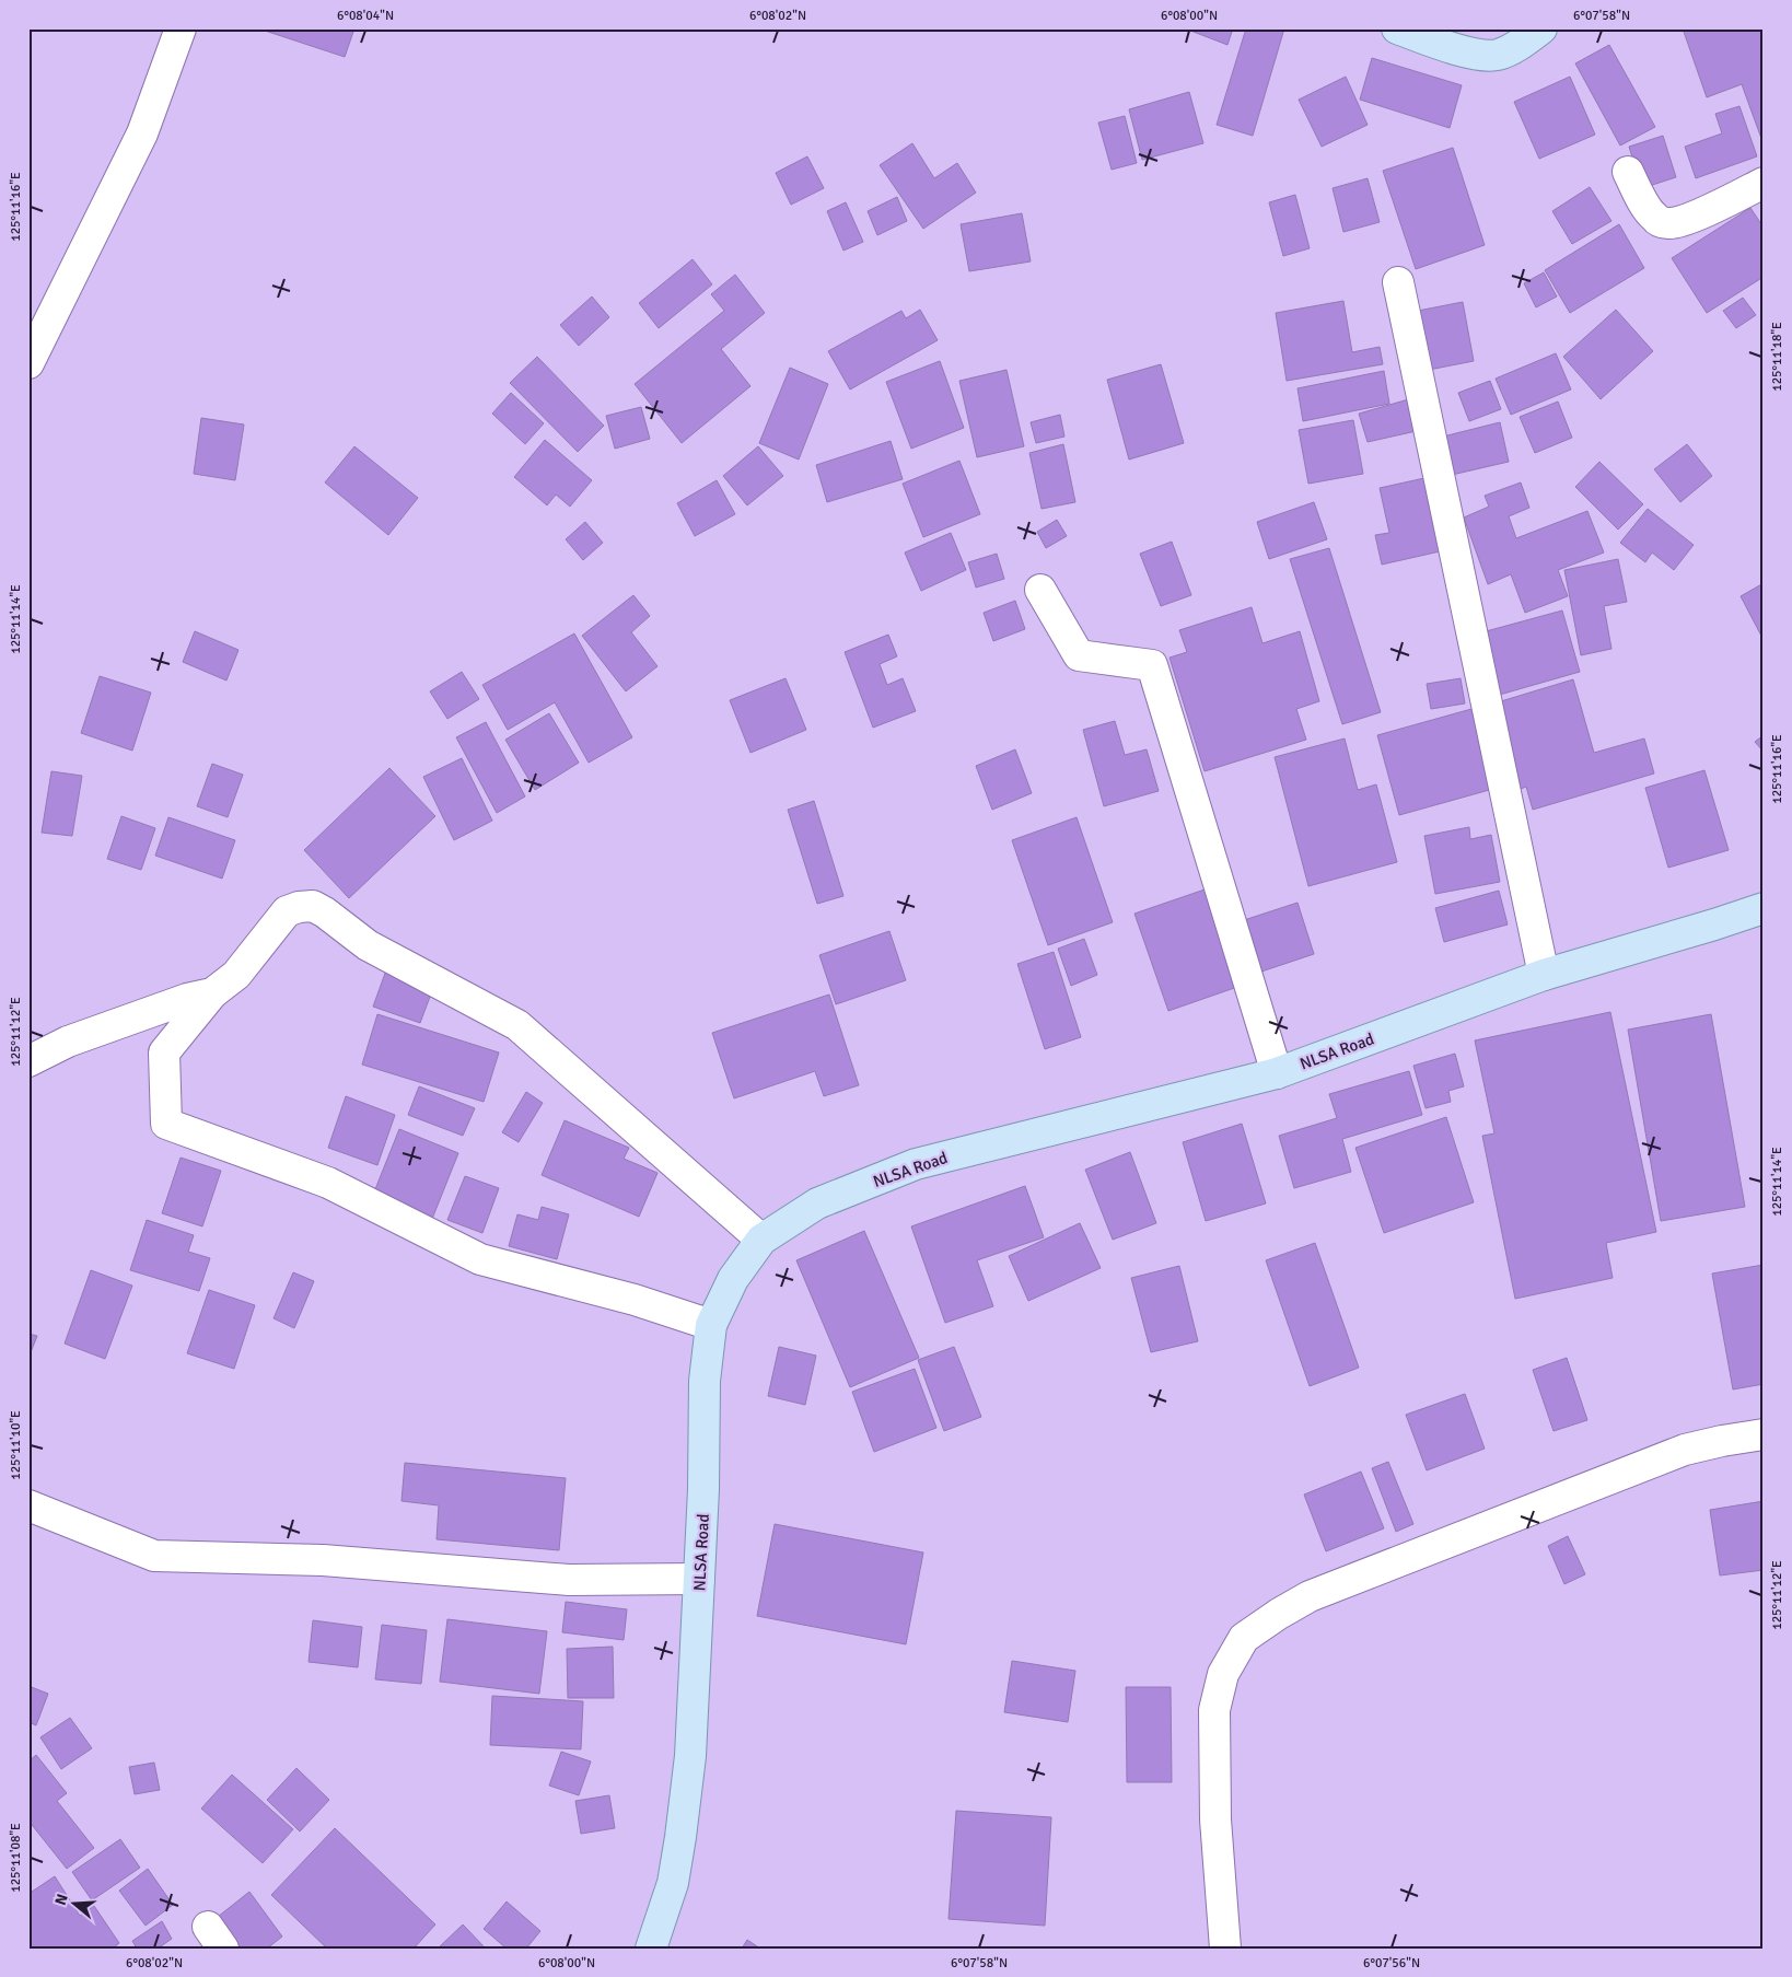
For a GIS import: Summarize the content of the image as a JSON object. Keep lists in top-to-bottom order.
{
  "streets": {
    "main road": ["NLSA Road"]
  },
  "north": "left",
  "coordinates": [
    "6°08'04\"N",
    "6°08'02\"N",
    "6°08'00\"N",
    "6°07'58\"N",
    "125°11'16\"E",
    "125°11'18\"E",
    "125°11'14\"E",
    "125°11'12\"E",
    "125°11'10\"E",
    "125°11'08\"E",
    "6°07'56\"N"
  ]
}
